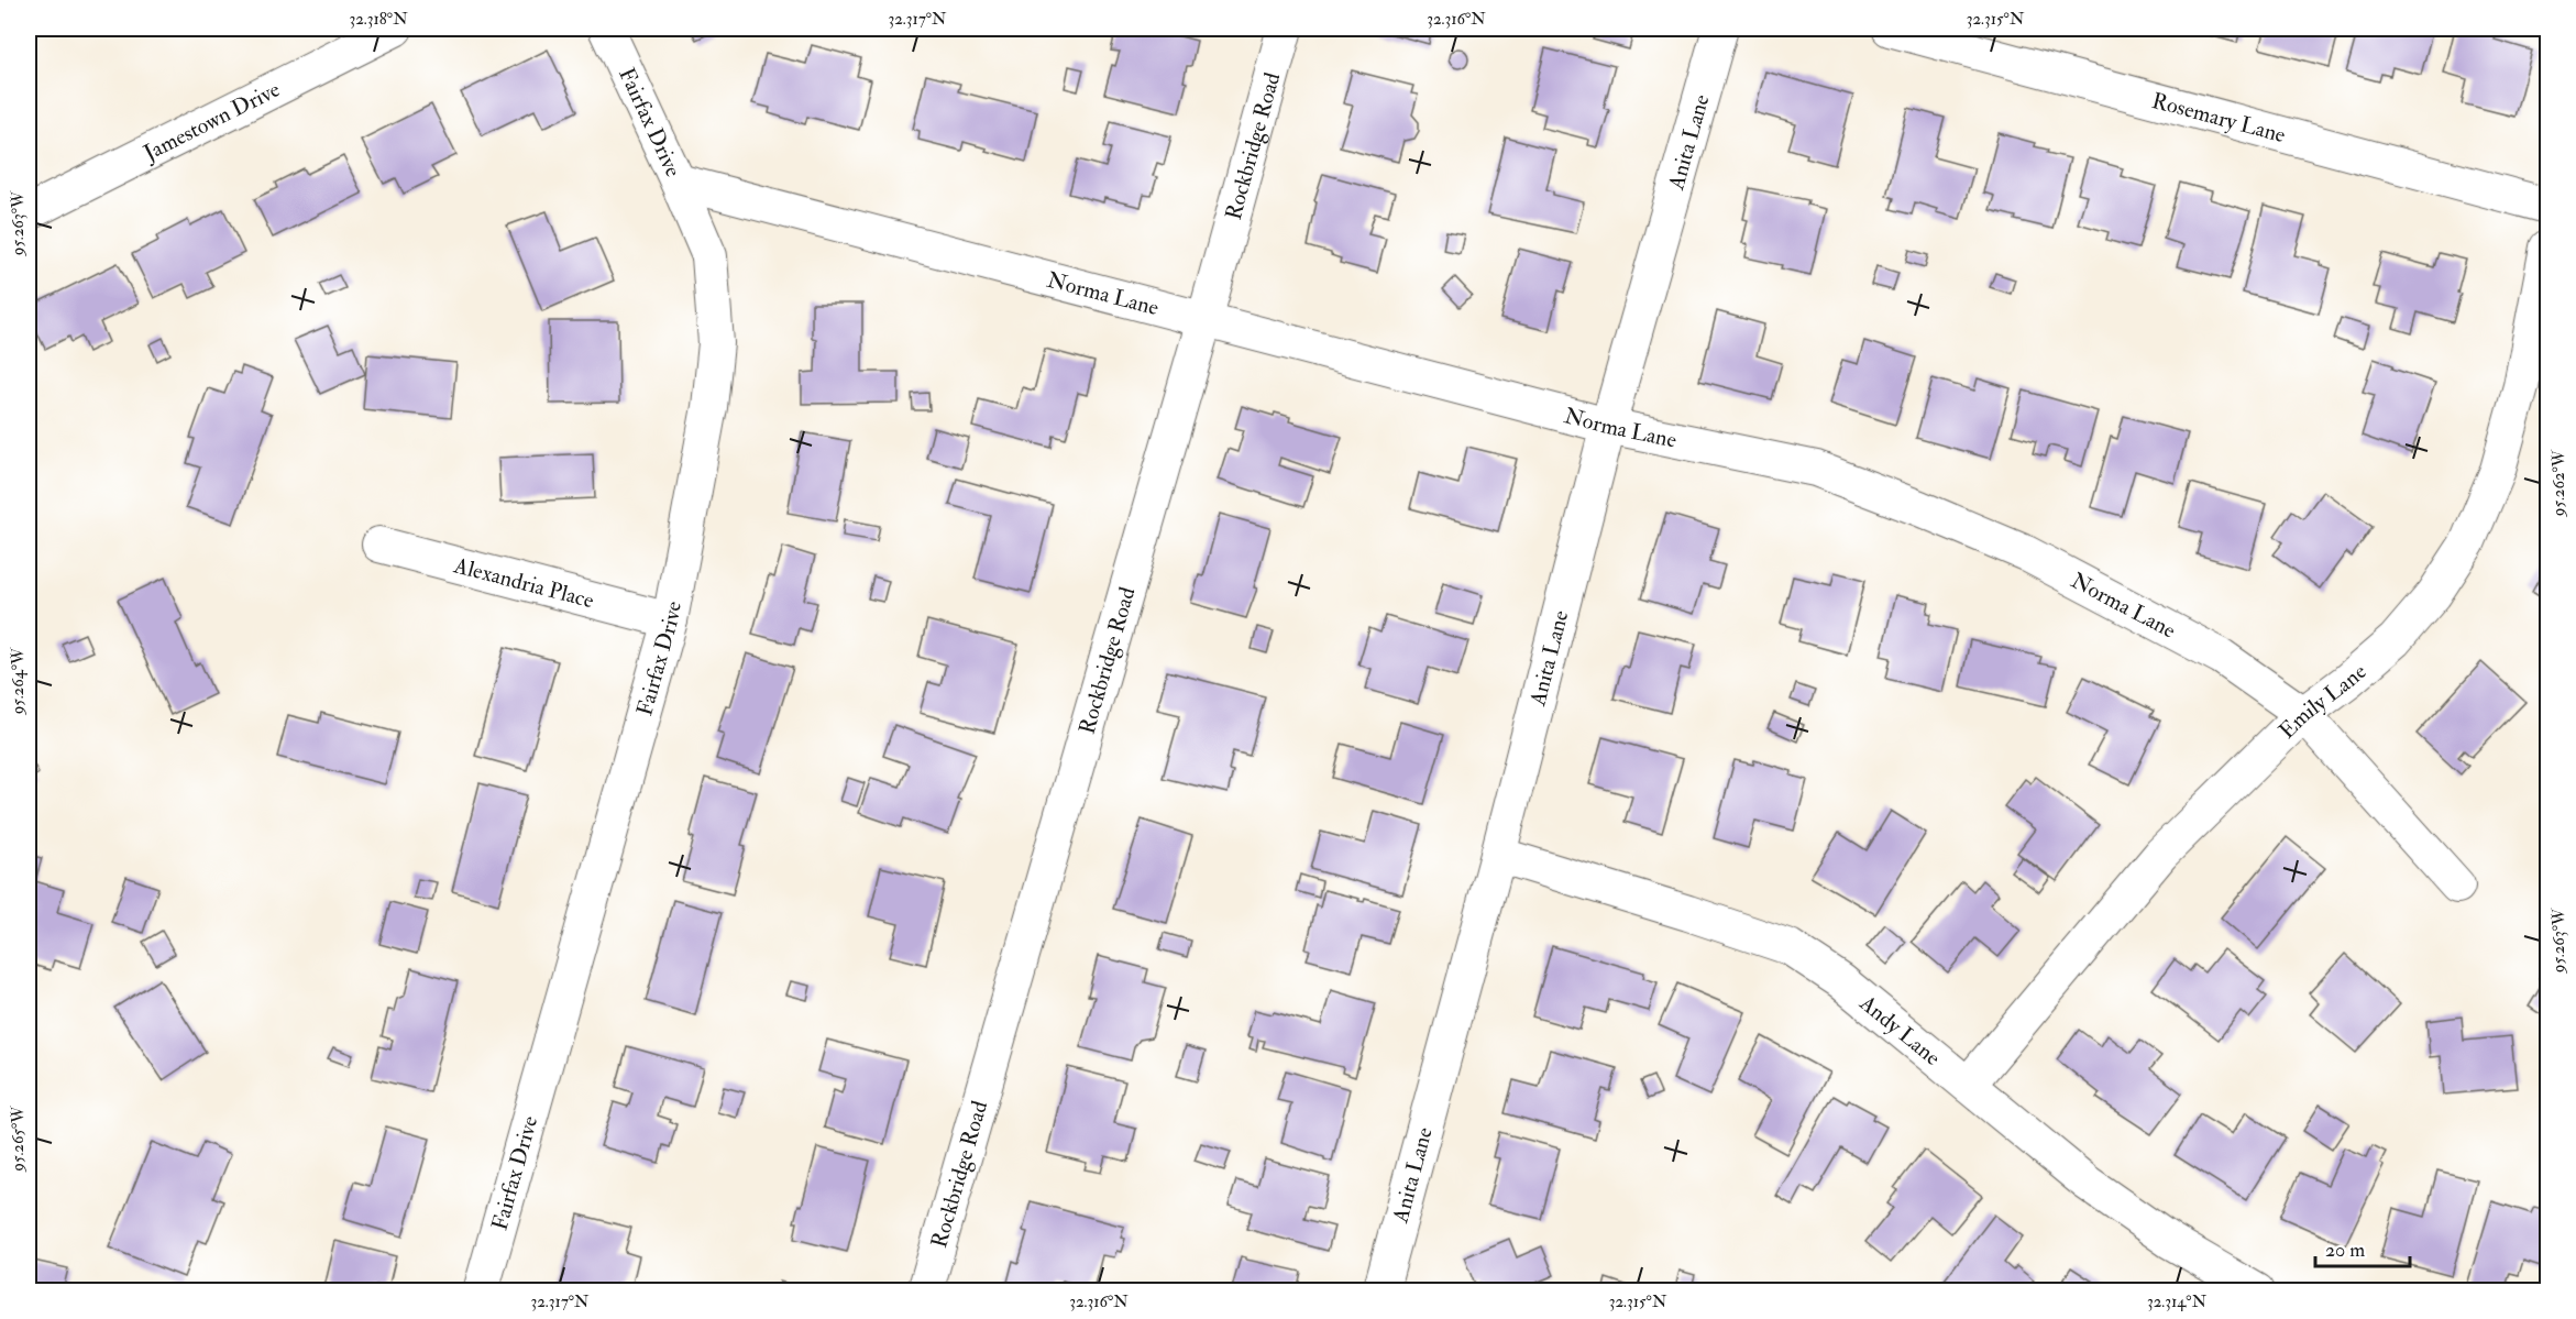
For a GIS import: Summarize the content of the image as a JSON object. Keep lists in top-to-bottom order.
{
  "streets": {
    "street": [
      "Rosemary Lane",
      "Jamestown Drive",
      "Fairfax Drive",
      "Anita Lane",
      "Rockbridge Road",
      "Norma Lane",
      "Alexandria Place",
      "Emily Lane",
      "Andy Lane"
    ]
  },
  "crossings": [
    ["Fairfax Drive", "Norma Lane"],
    ["Fairfax Drive", "Alexandria Place"],
    ["Anita Lane", "Norma Lane"],
    ["Anita Lane", "Andy Lane"],
    ["Rockbridge Road", "Norma Lane"],
    ["Norma Lane", "Emily Lane"],
    ["Emily Lane", "Andy Lane"]
  ],
  "scale_bar": "20 m",
  "coordinates": [
    "32.318°N",
    "32.317°N",
    "32.316°N",
    "32.315°N",
    "95.263°W",
    "95.262°W",
    "95.264°W",
    "95.265°W",
    "32.314°N"
  ]
}
